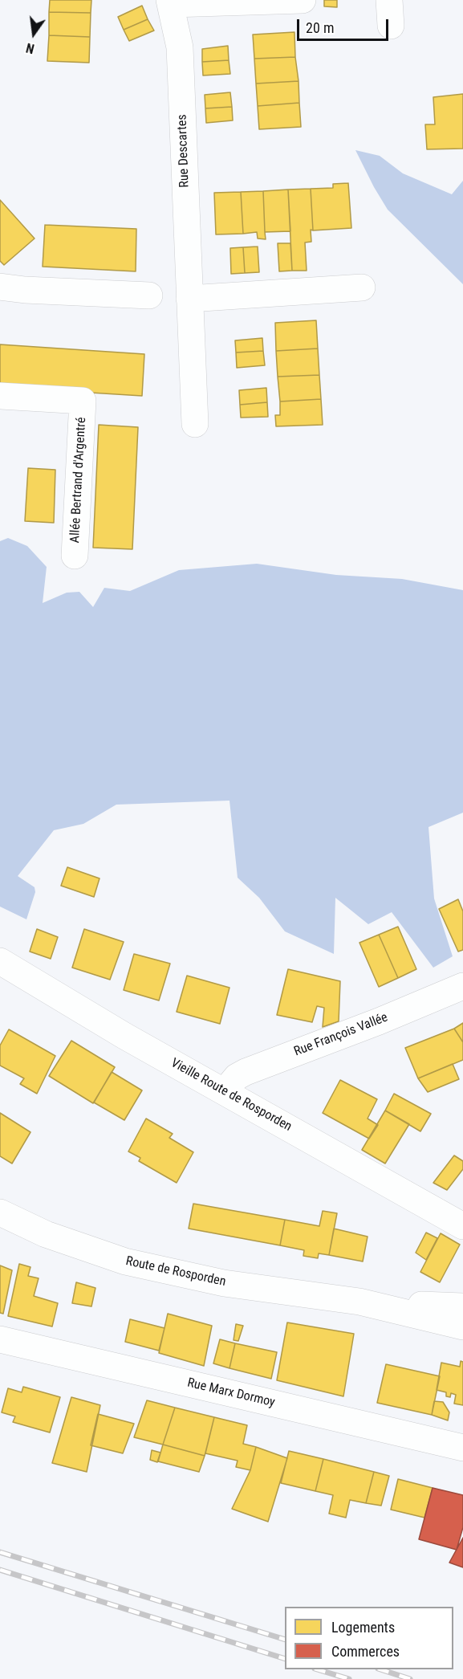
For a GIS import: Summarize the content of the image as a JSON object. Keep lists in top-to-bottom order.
{
  "streets": {
    "street": [
      "Rue Descartes",
      "Allée Bertrand d'Argentré",
      "Rue François Vallée",
      "Vieille Route de Rosporden",
      "Route de Rosporden",
      "Rue Marx Dormoy"
    ]
  },
  "crossings": [
    ["Rue François Vallée", "Vieille Route de Rosporden"]
  ],
  "legend": ["Logements", "Commerces"],
  "scale_bar": "20 m",
  "north": "bottom"
}
